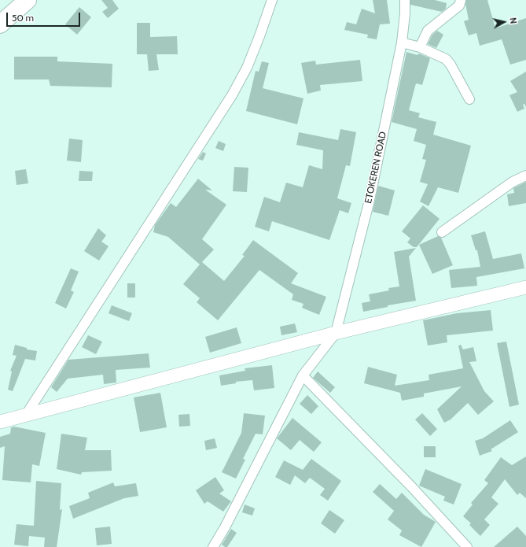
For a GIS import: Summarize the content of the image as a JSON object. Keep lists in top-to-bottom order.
{
  "streets": {
    "street": ["ETOKEREN ROAD"]
  },
  "scale_bar": "50 m",
  "north": "right"
}
